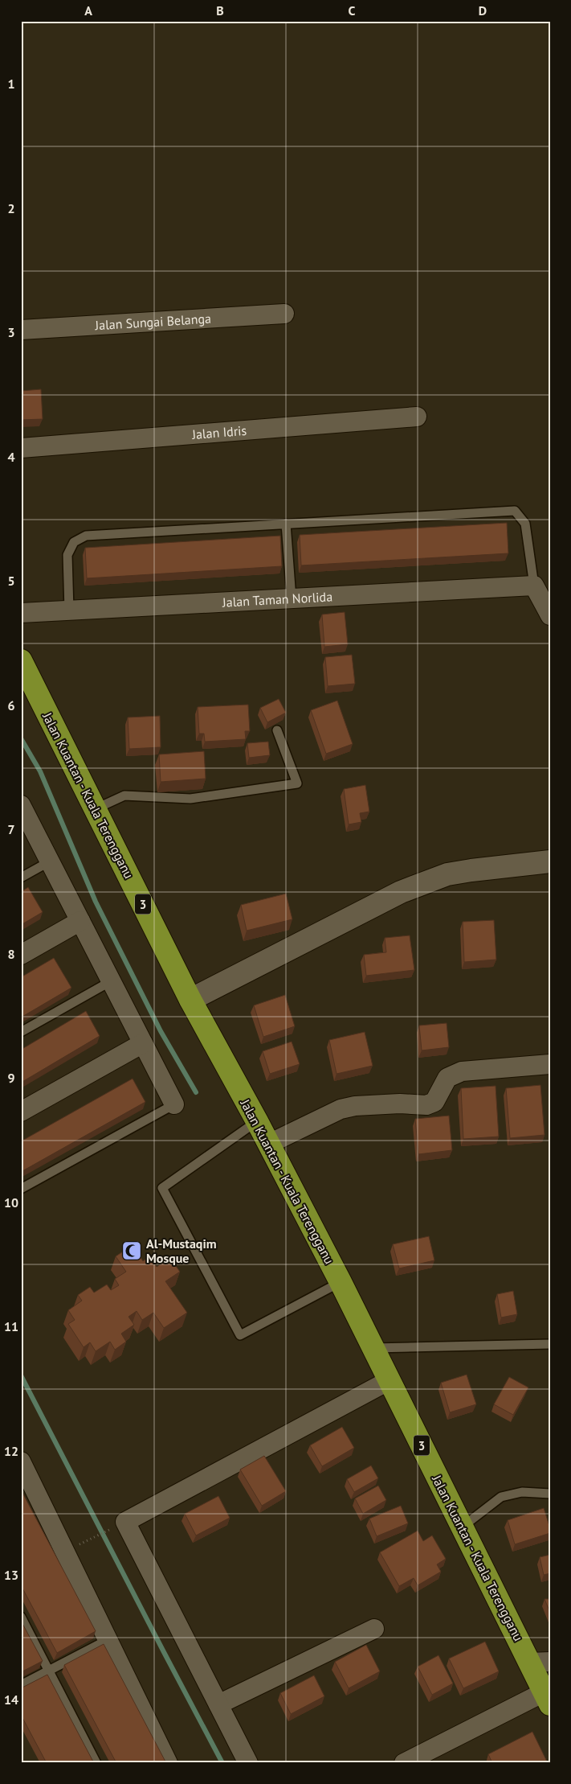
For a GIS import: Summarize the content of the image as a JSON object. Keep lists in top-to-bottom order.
{
  "streets": {
    "highway": ["Jalan Kuantan - Kuala Terengganu", "3"],
    "street": ["Jalan Sungai Belanga", "Jalan Idris", "Jalan Taman Norlida"]
  },
  "places": {
    "mosque": ["Al-Mustaqim Mosque"]
  },
  "grid": {
    "columns": [
      "A",
      "B",
      "C",
      "D"
    ],
    "rows": [
      "1",
      "2",
      "3",
      "4",
      "5",
      "6",
      "7",
      "8",
      "9",
      "10",
      "11",
      "12",
      "13",
      "14"
    ]
  }
}
